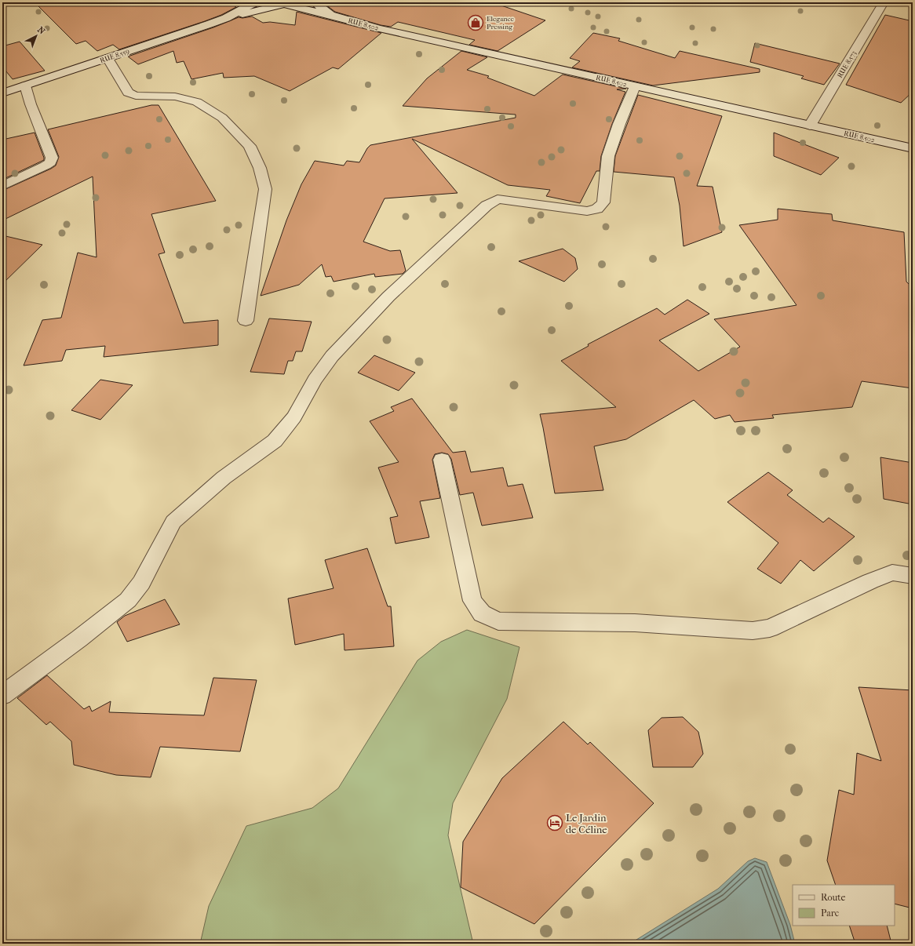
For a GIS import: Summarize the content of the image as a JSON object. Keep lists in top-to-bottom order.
{
  "streets": {
    "street": ["RUE 8.502", "RUE 8.559", "RUE 8.573"]
  },
  "crossings": [
    ["RUE 8.502", "RUE 8.573"]
  ],
  "places": {
    "shop": ["Elegance Pressing"],
    "hotel": ["Le Jardin de Céline"]
  },
  "legend": ["Route", "Parc"],
  "north": "top right"
}
